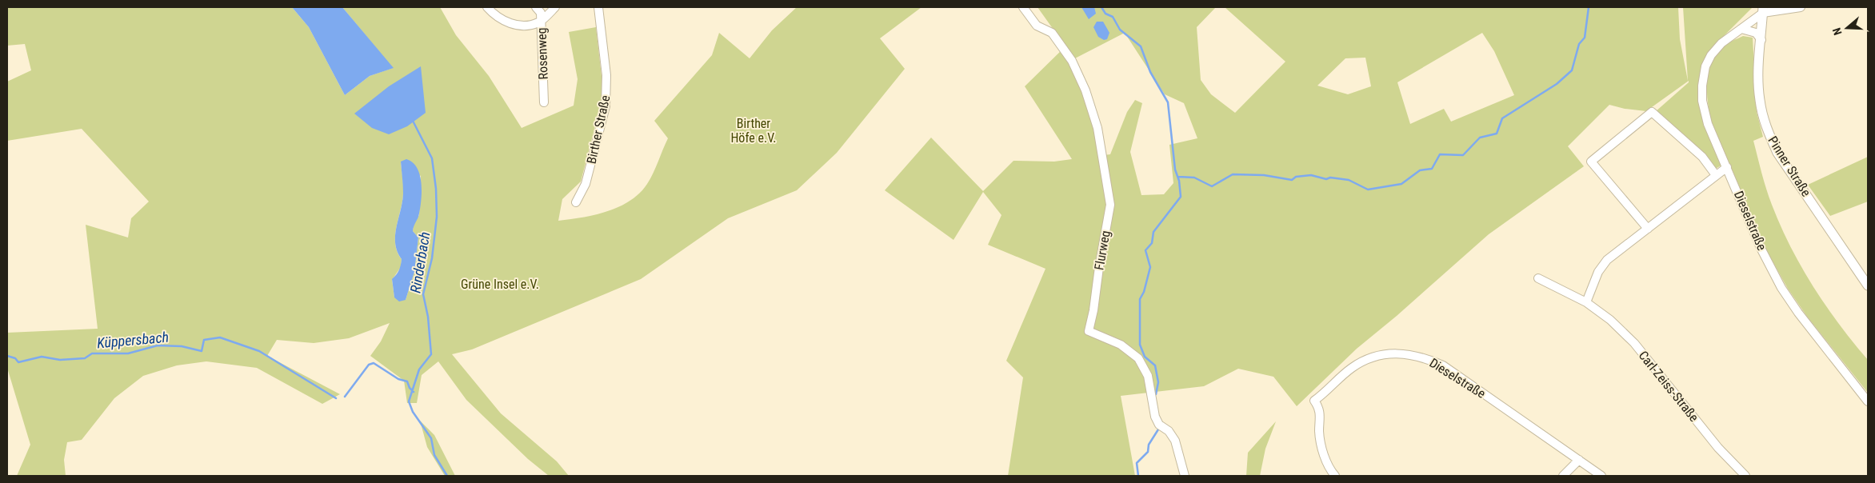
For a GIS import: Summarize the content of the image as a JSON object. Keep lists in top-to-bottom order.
{
  "streets": {
    "street": [
      "Rosenweg",
      "Birther Straße",
      "Pinner Straße",
      "Dieselstraße",
      "Flurweg",
      "Carl-Zeiss-Straße"
    ]
  },
  "crossings": [
    ["Pinner Straße", "Dieselstraße"]
  ],
  "water": ["Rinderbach", "Küppersbach"],
  "parks": ["Birther Höfe e.V.", "Grüne Insel e.V."],
  "north": "left"
}
